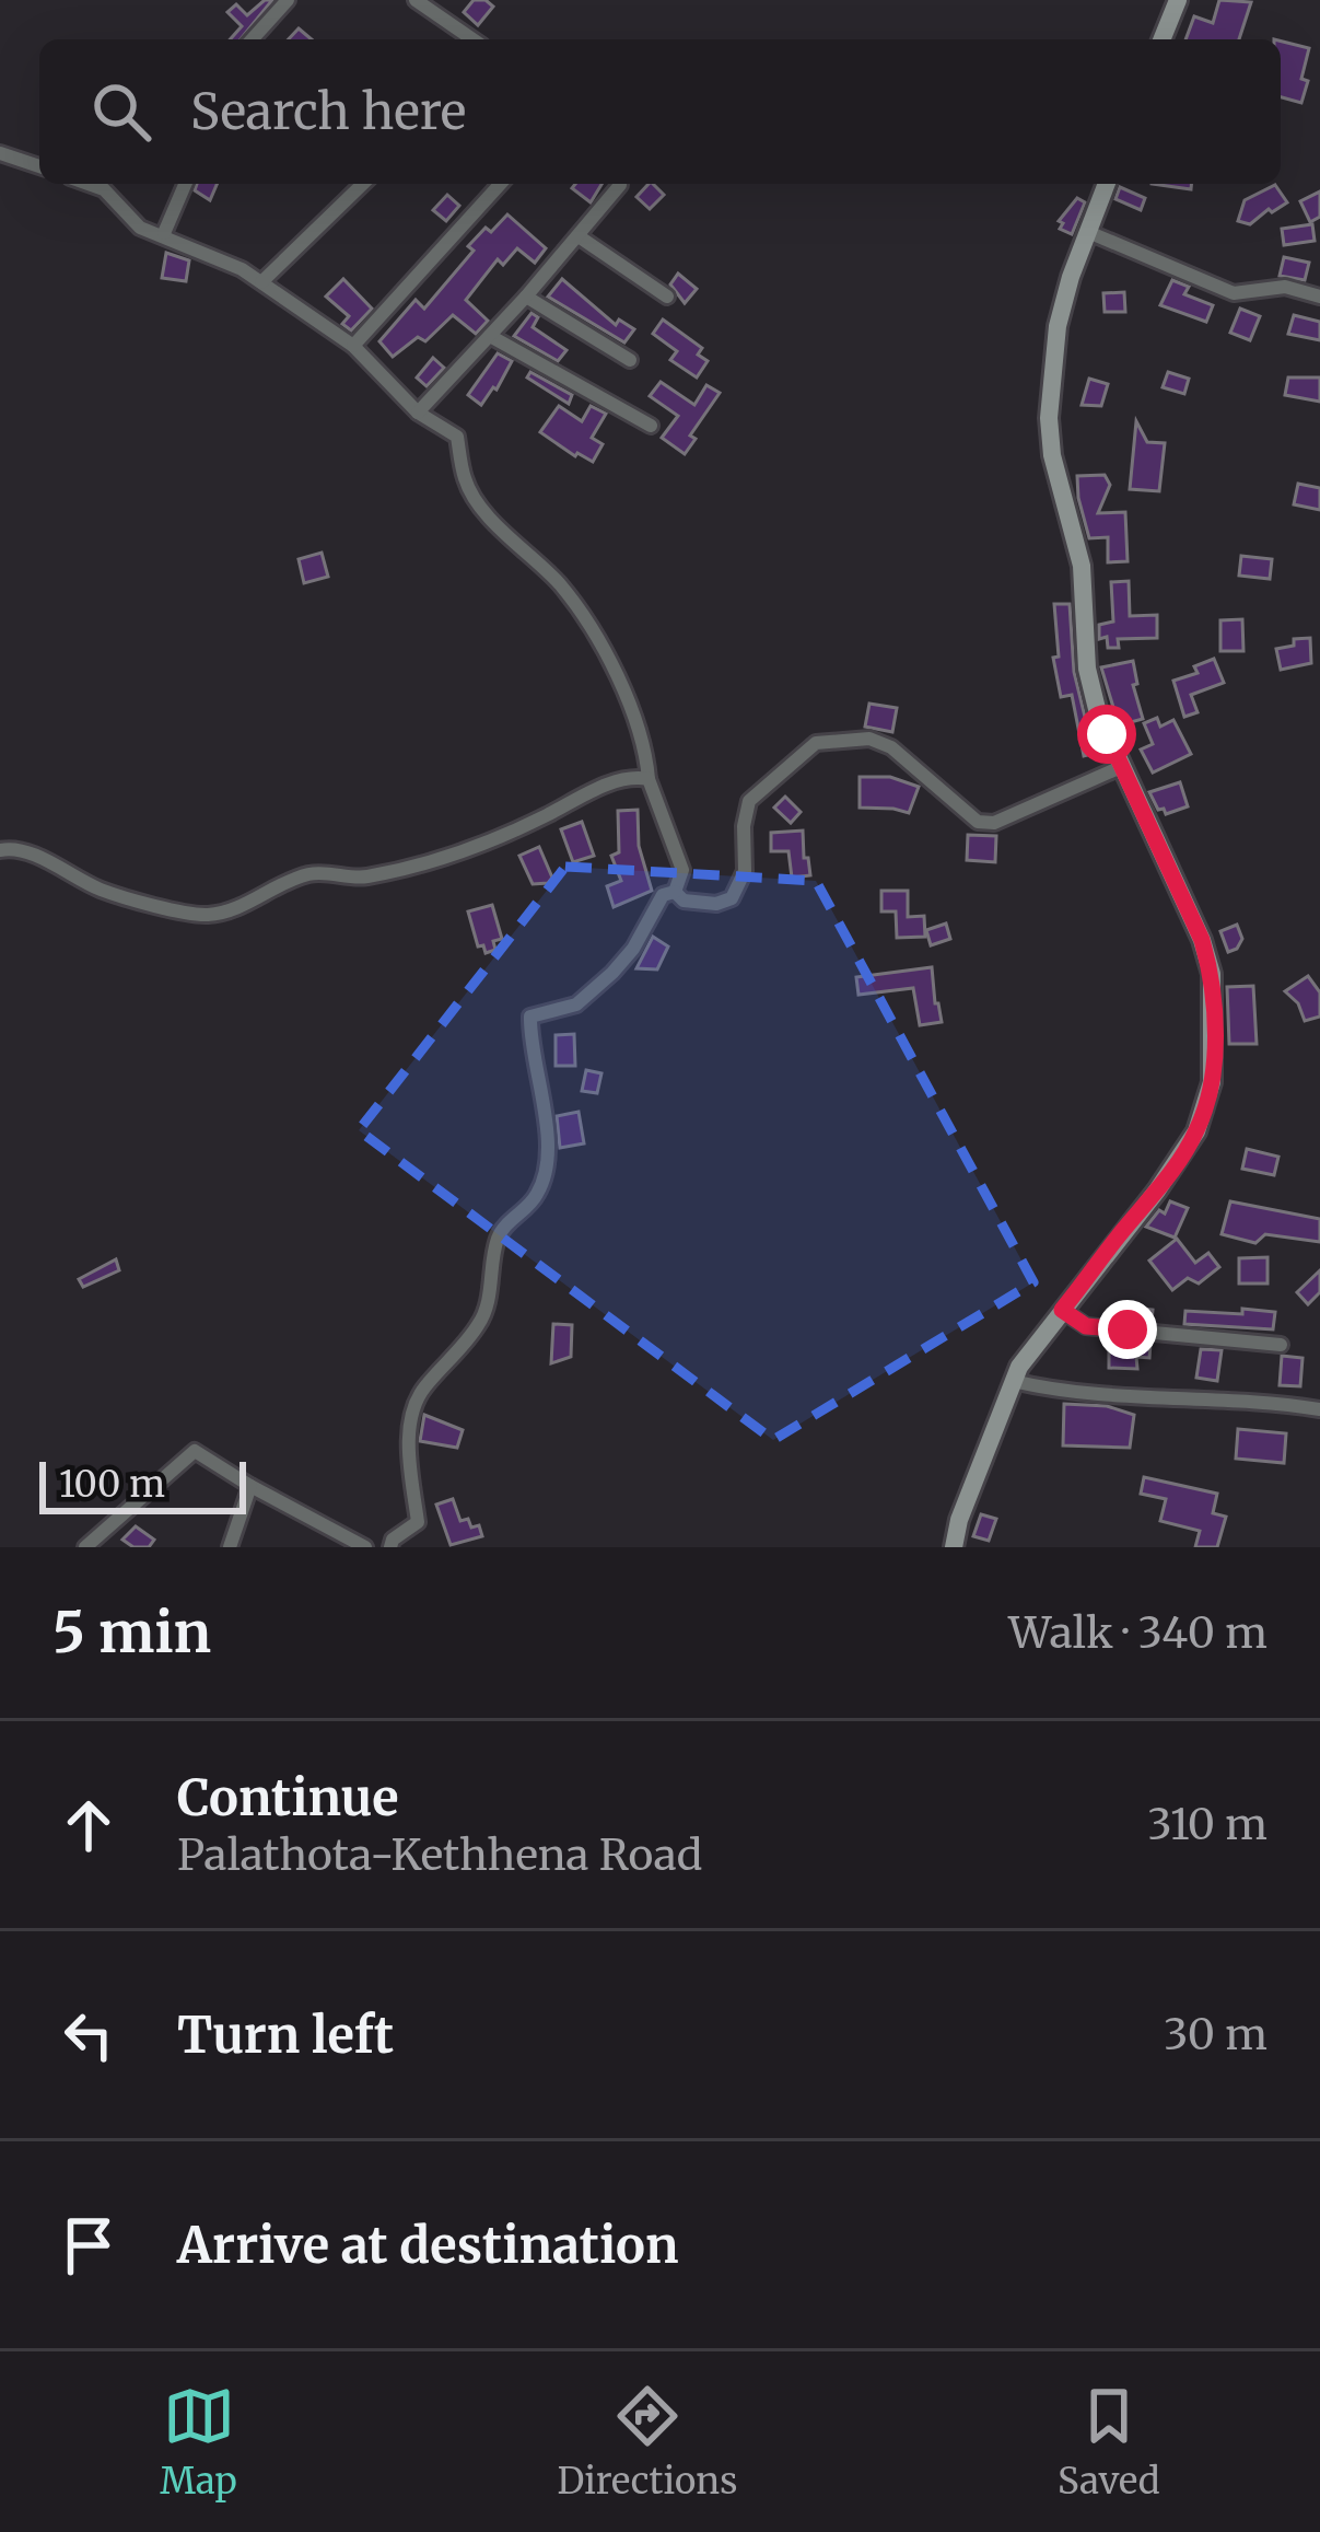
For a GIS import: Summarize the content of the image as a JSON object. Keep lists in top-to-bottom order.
{
  "scale_bar": "100 m",
  "page": {
    "search": "Search here",
    "scale": "100 m",
    "heading": ["5 min", "Walk · 340 m"],
    "list": [
      ["Continue", "Palathota-Kethhena Road", "310 m"],
      ["Turn left", "30 m"],
      "Arrive at destination"
    ],
    "nav": ["Map", "Directions", "Saved"]
  }
}
